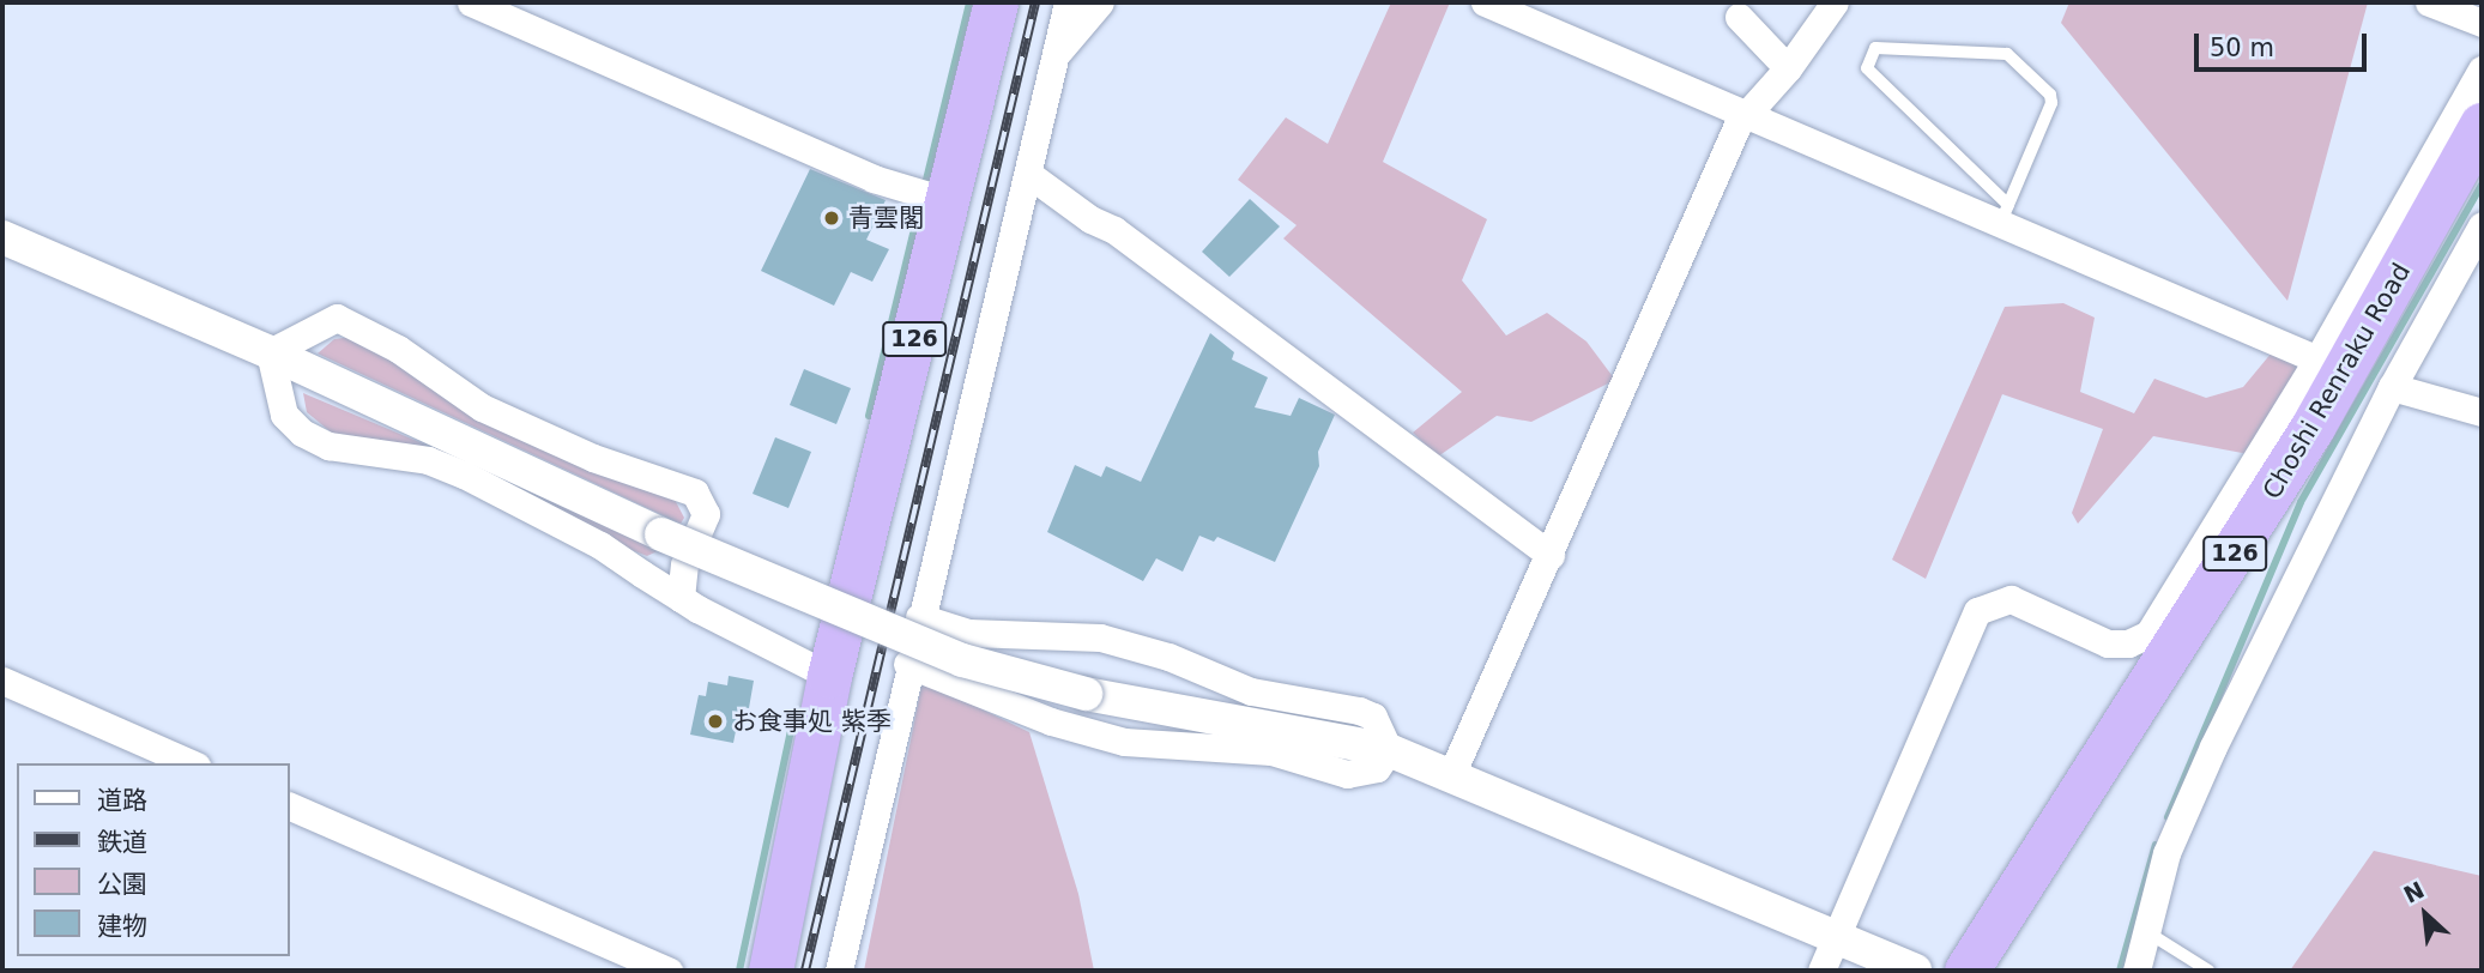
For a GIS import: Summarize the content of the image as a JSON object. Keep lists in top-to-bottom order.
{
  "streets": {
    "highway": ["126", "Choshi Renraku Road"]
  },
  "places": ["青雲閣", "お食事処 紫季"],
  "legend": [
    "道路",
    "鉄道",
    "公園",
    "建物"
  ],
  "scale_bar": "50 m",
  "north": "top left"
}
